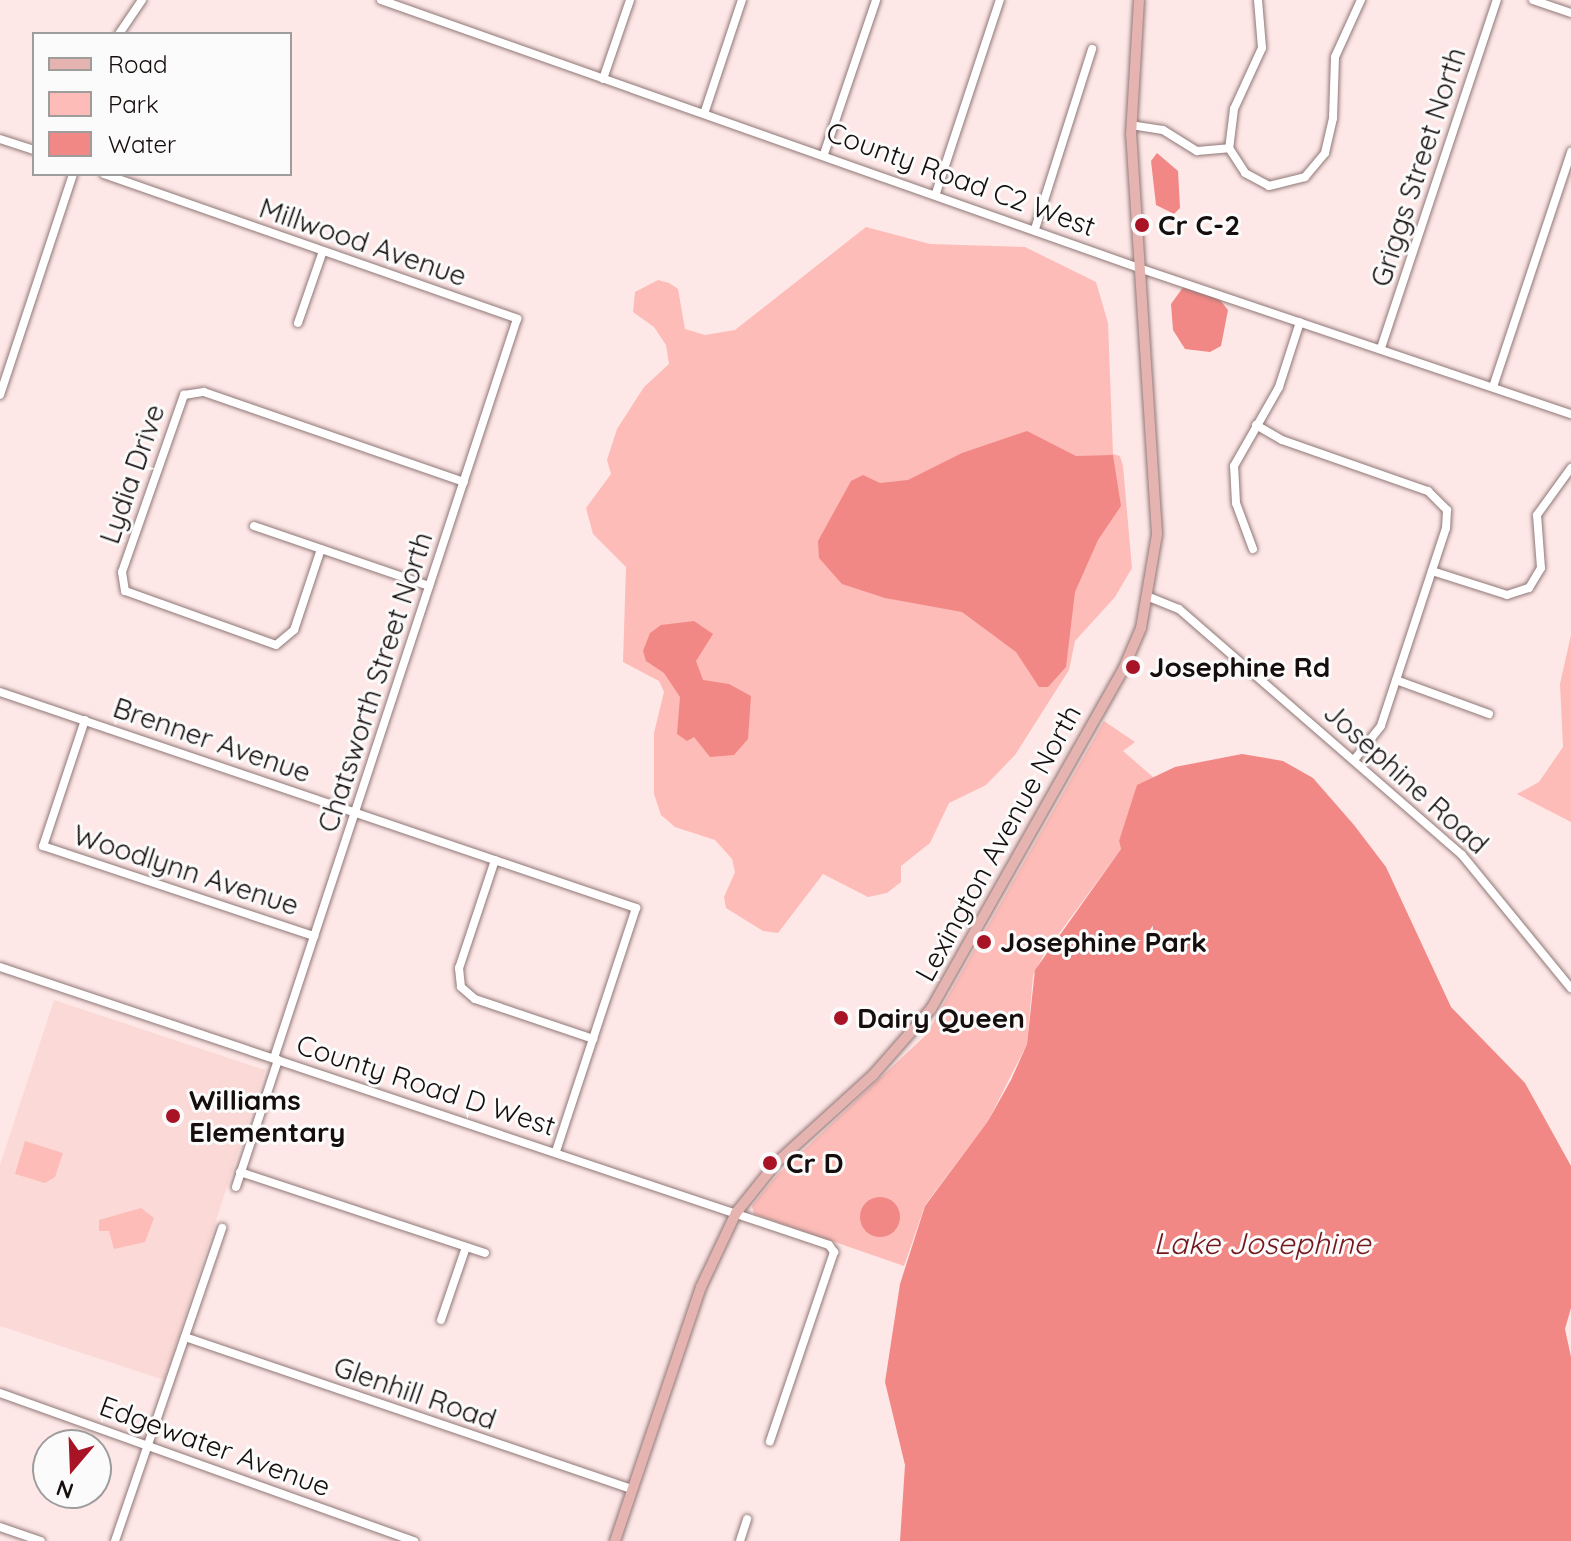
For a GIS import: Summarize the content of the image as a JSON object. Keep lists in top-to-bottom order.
{
  "streets": {
    "main road": ["Lexington Avenue North"],
    "street": [
      "Griggs Street North",
      "County Road C2 West",
      "Millwood Avenue",
      "Lydia Drive",
      "Chatsworth Street North",
      "Brenner Avenue",
      "Josephine Road",
      "Woodlynn Avenue",
      "County Road D West",
      "Glenhill Road",
      "Edgewater Avenue"
    ]
  },
  "crossings": [
    ["Griggs Street North", "County Road C2 West"],
    ["County Road C2 West", "Lexington Avenue North"],
    ["Millwood Avenue", "Chatsworth Street North"],
    ["Lydia Drive", "Chatsworth Street North"],
    ["Chatsworth Street North", "Brenner Avenue"],
    ["Chatsworth Street North", "Woodlynn Avenue"],
    ["Chatsworth Street North", "County Road D West"],
    ["Brenner Avenue", "Woodlynn Avenue"],
    ["Josephine Road", "Lexington Avenue North"],
    ["Lexington Avenue North", "County Road D West"],
    ["Lexington Avenue North", "Glenhill Road"]
  ],
  "water": ["Lake Josephine"],
  "places": [
    "Cr C-2",
    "Josephine Rd",
    "Josephine Park",
    "Dairy Queen",
    "Williams Elementary",
    "Cr D"
  ],
  "legend": ["Road", "Park", "Water"],
  "north": "bottom"
}
